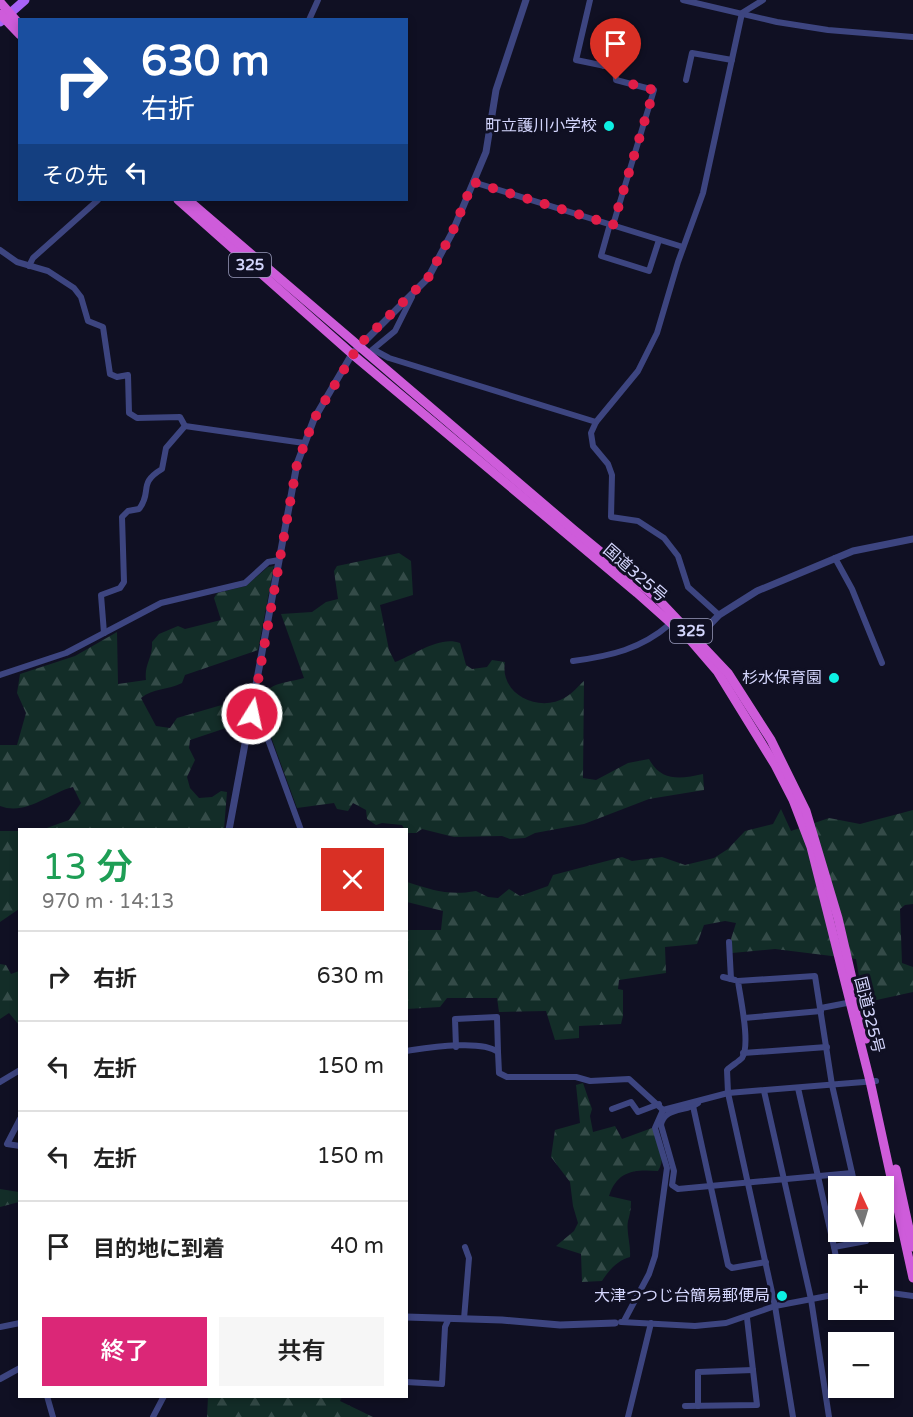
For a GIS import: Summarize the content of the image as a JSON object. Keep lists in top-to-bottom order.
{
  "streets": {
    "highway": ["325", "国道325号"]
  },
  "places": ["町立護川小学校", "杉水保育園", "大津つつじ台簡易郵便局"],
  "north": "top",
  "page": {
    "turn": ["630 m", "右折"],
    "then": "その先",
    "heading": ["13 分", "970 m · 14:13"],
    "list": [
      {
        "name": "右折",
        "value": "630 m"
      },
      {
        "name": "左折",
        "value": "150 m"
      },
      {
        "name": "左折",
        "value": "150 m"
      },
      {
        "name": "目的地に到着",
        "value": "40 m"
      }
    ],
    "map_buttons": ["+", "−"],
    "buttons": ["終了", "共有"]
  }
}
